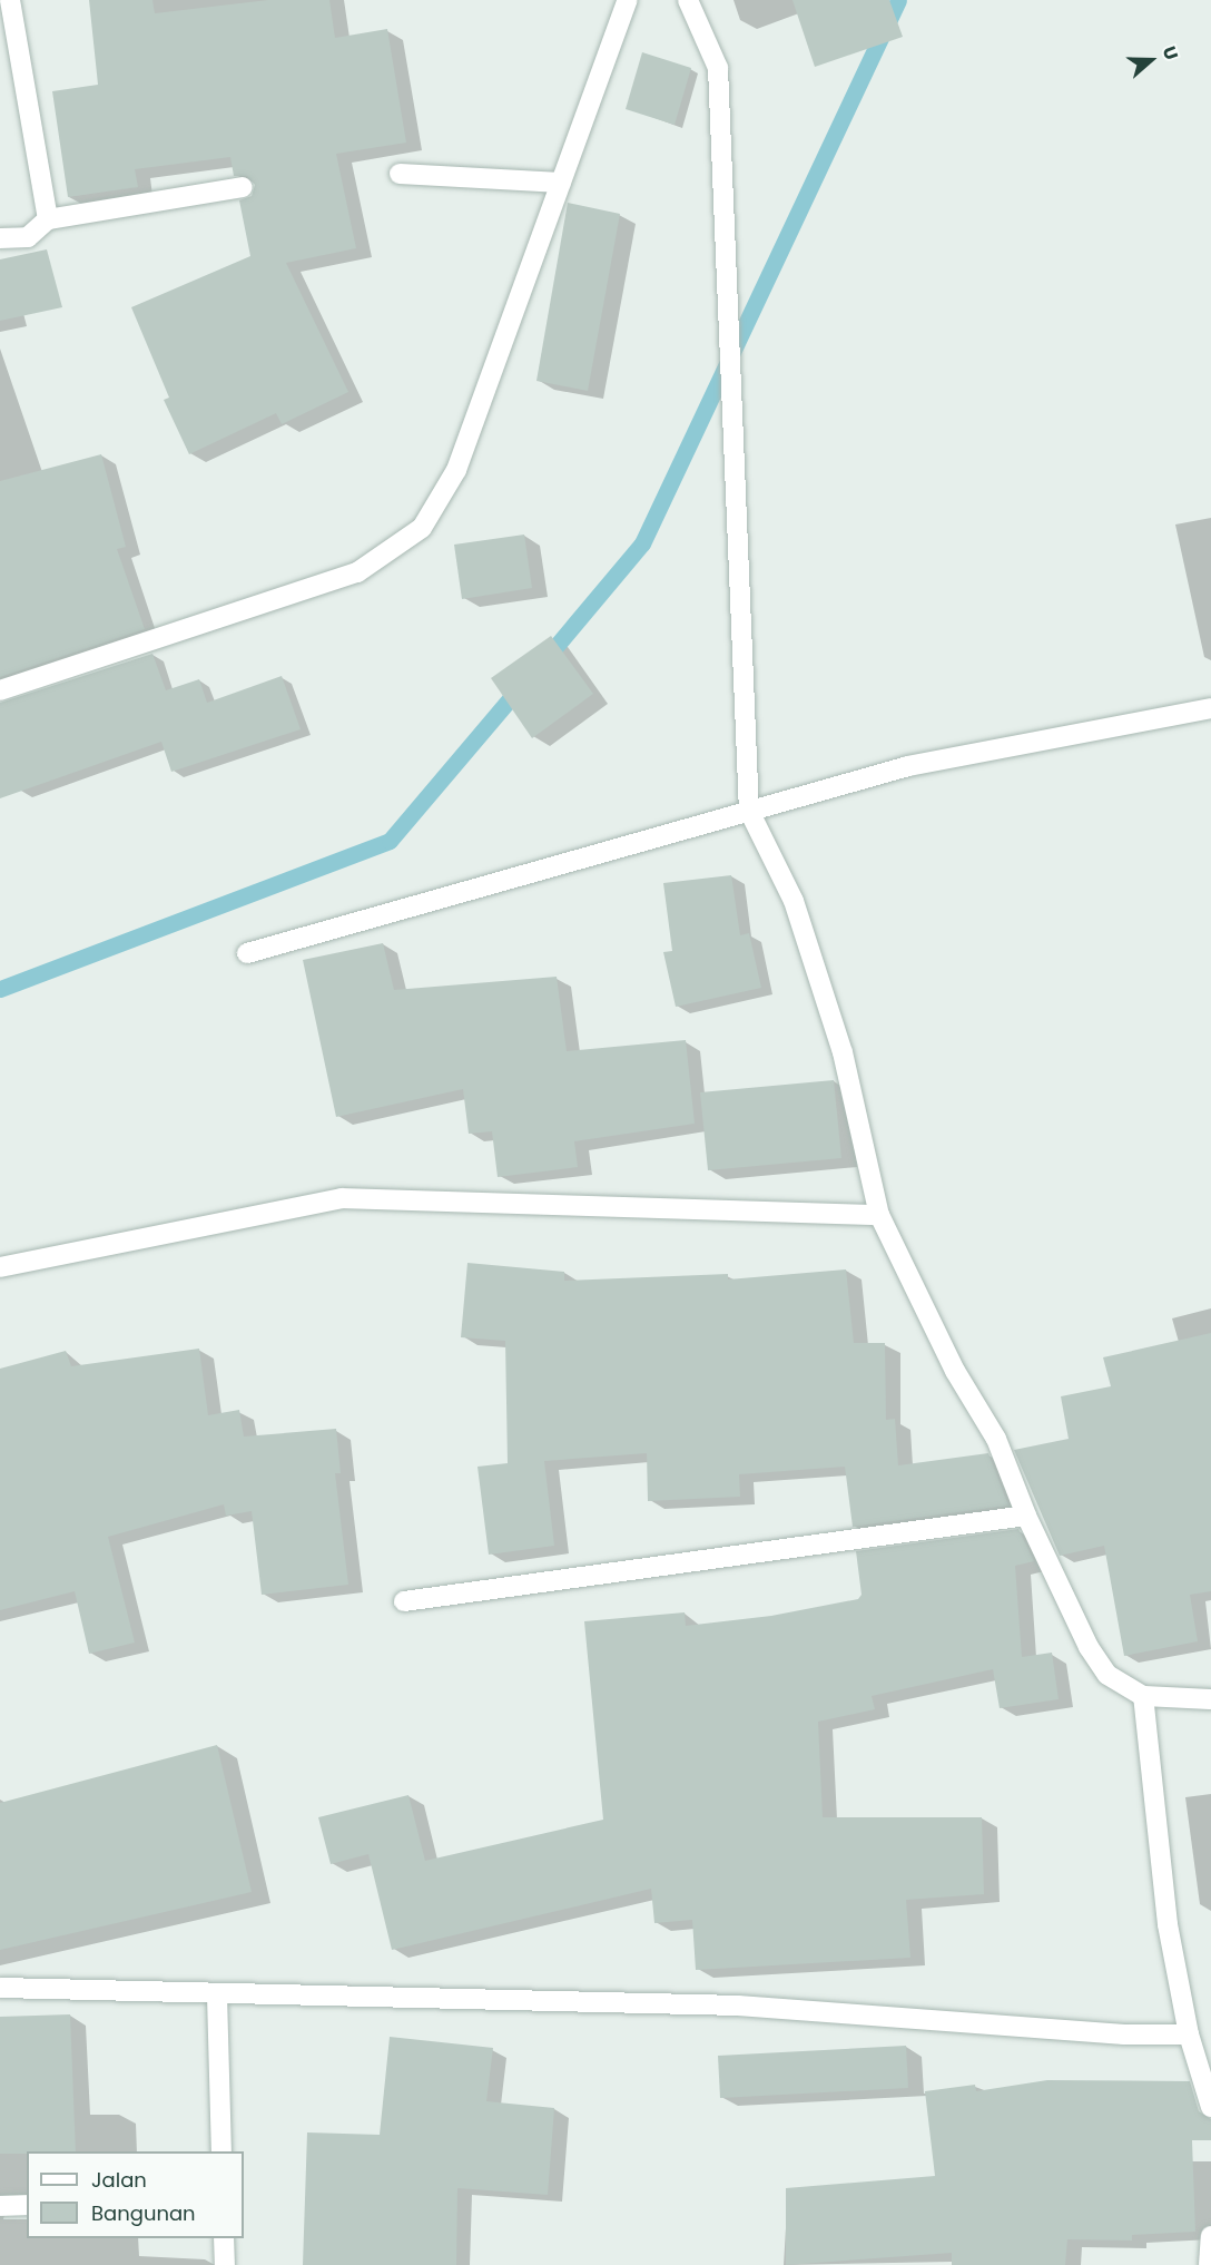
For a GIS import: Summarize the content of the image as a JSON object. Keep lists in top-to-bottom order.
{
  "legend": ["Jalan", "Bangunan"],
  "north": "right"
}
